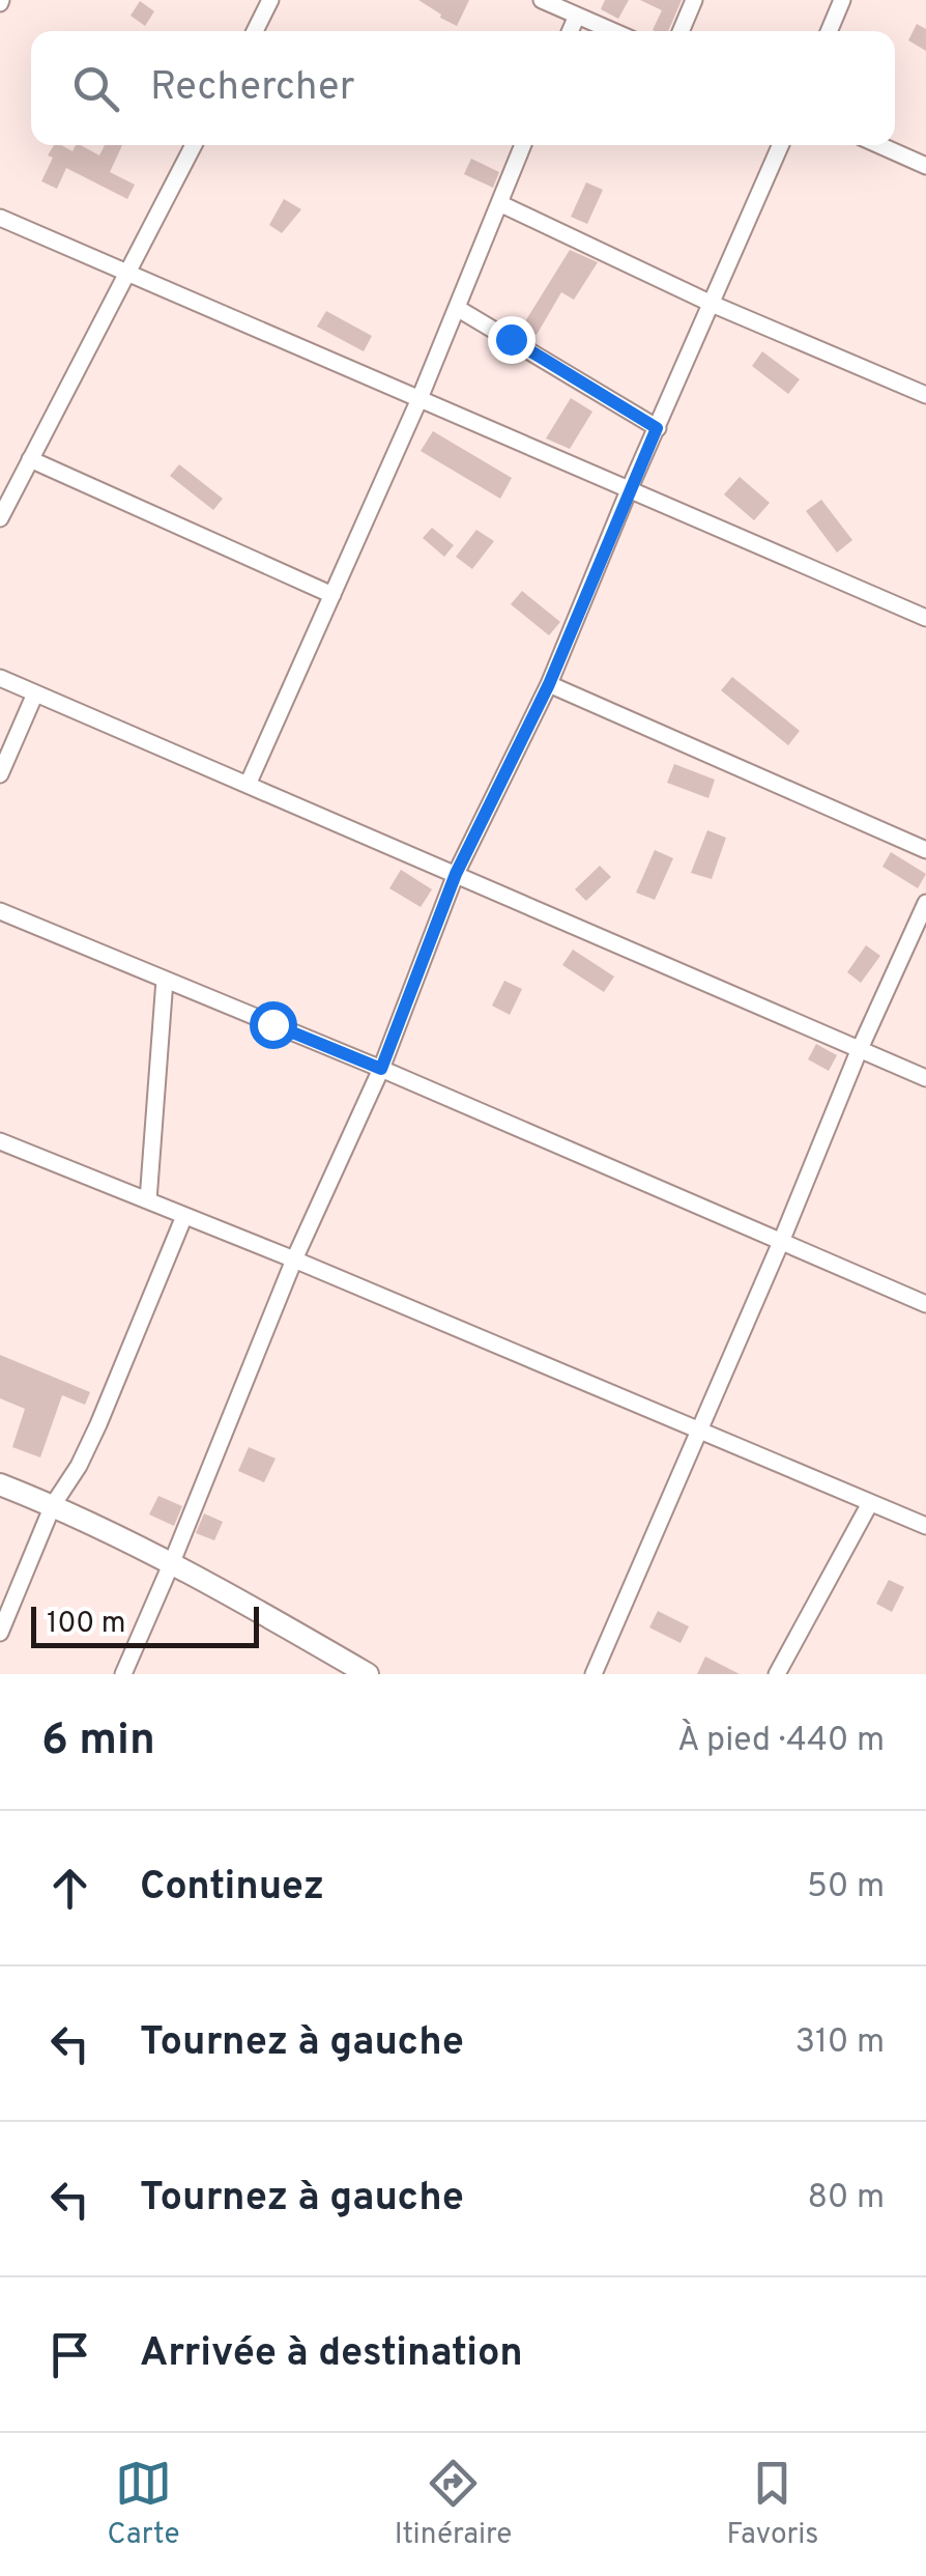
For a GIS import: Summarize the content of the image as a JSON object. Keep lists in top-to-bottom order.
{
  "scale_bar": "100 m",
  "page": {
    "search": "Rechercher",
    "scale": "100 m",
    "heading": ["6 min", "À pied · 440 m"],
    "list": [
      ["Continuez", "50 m"],
      ["Tournez à gauche", "310 m"],
      ["Tournez à gauche", "80 m"],
      "Arrivée à destination"
    ],
    "nav": ["Carte", "Itinéraire", "Favoris"]
  }
}
